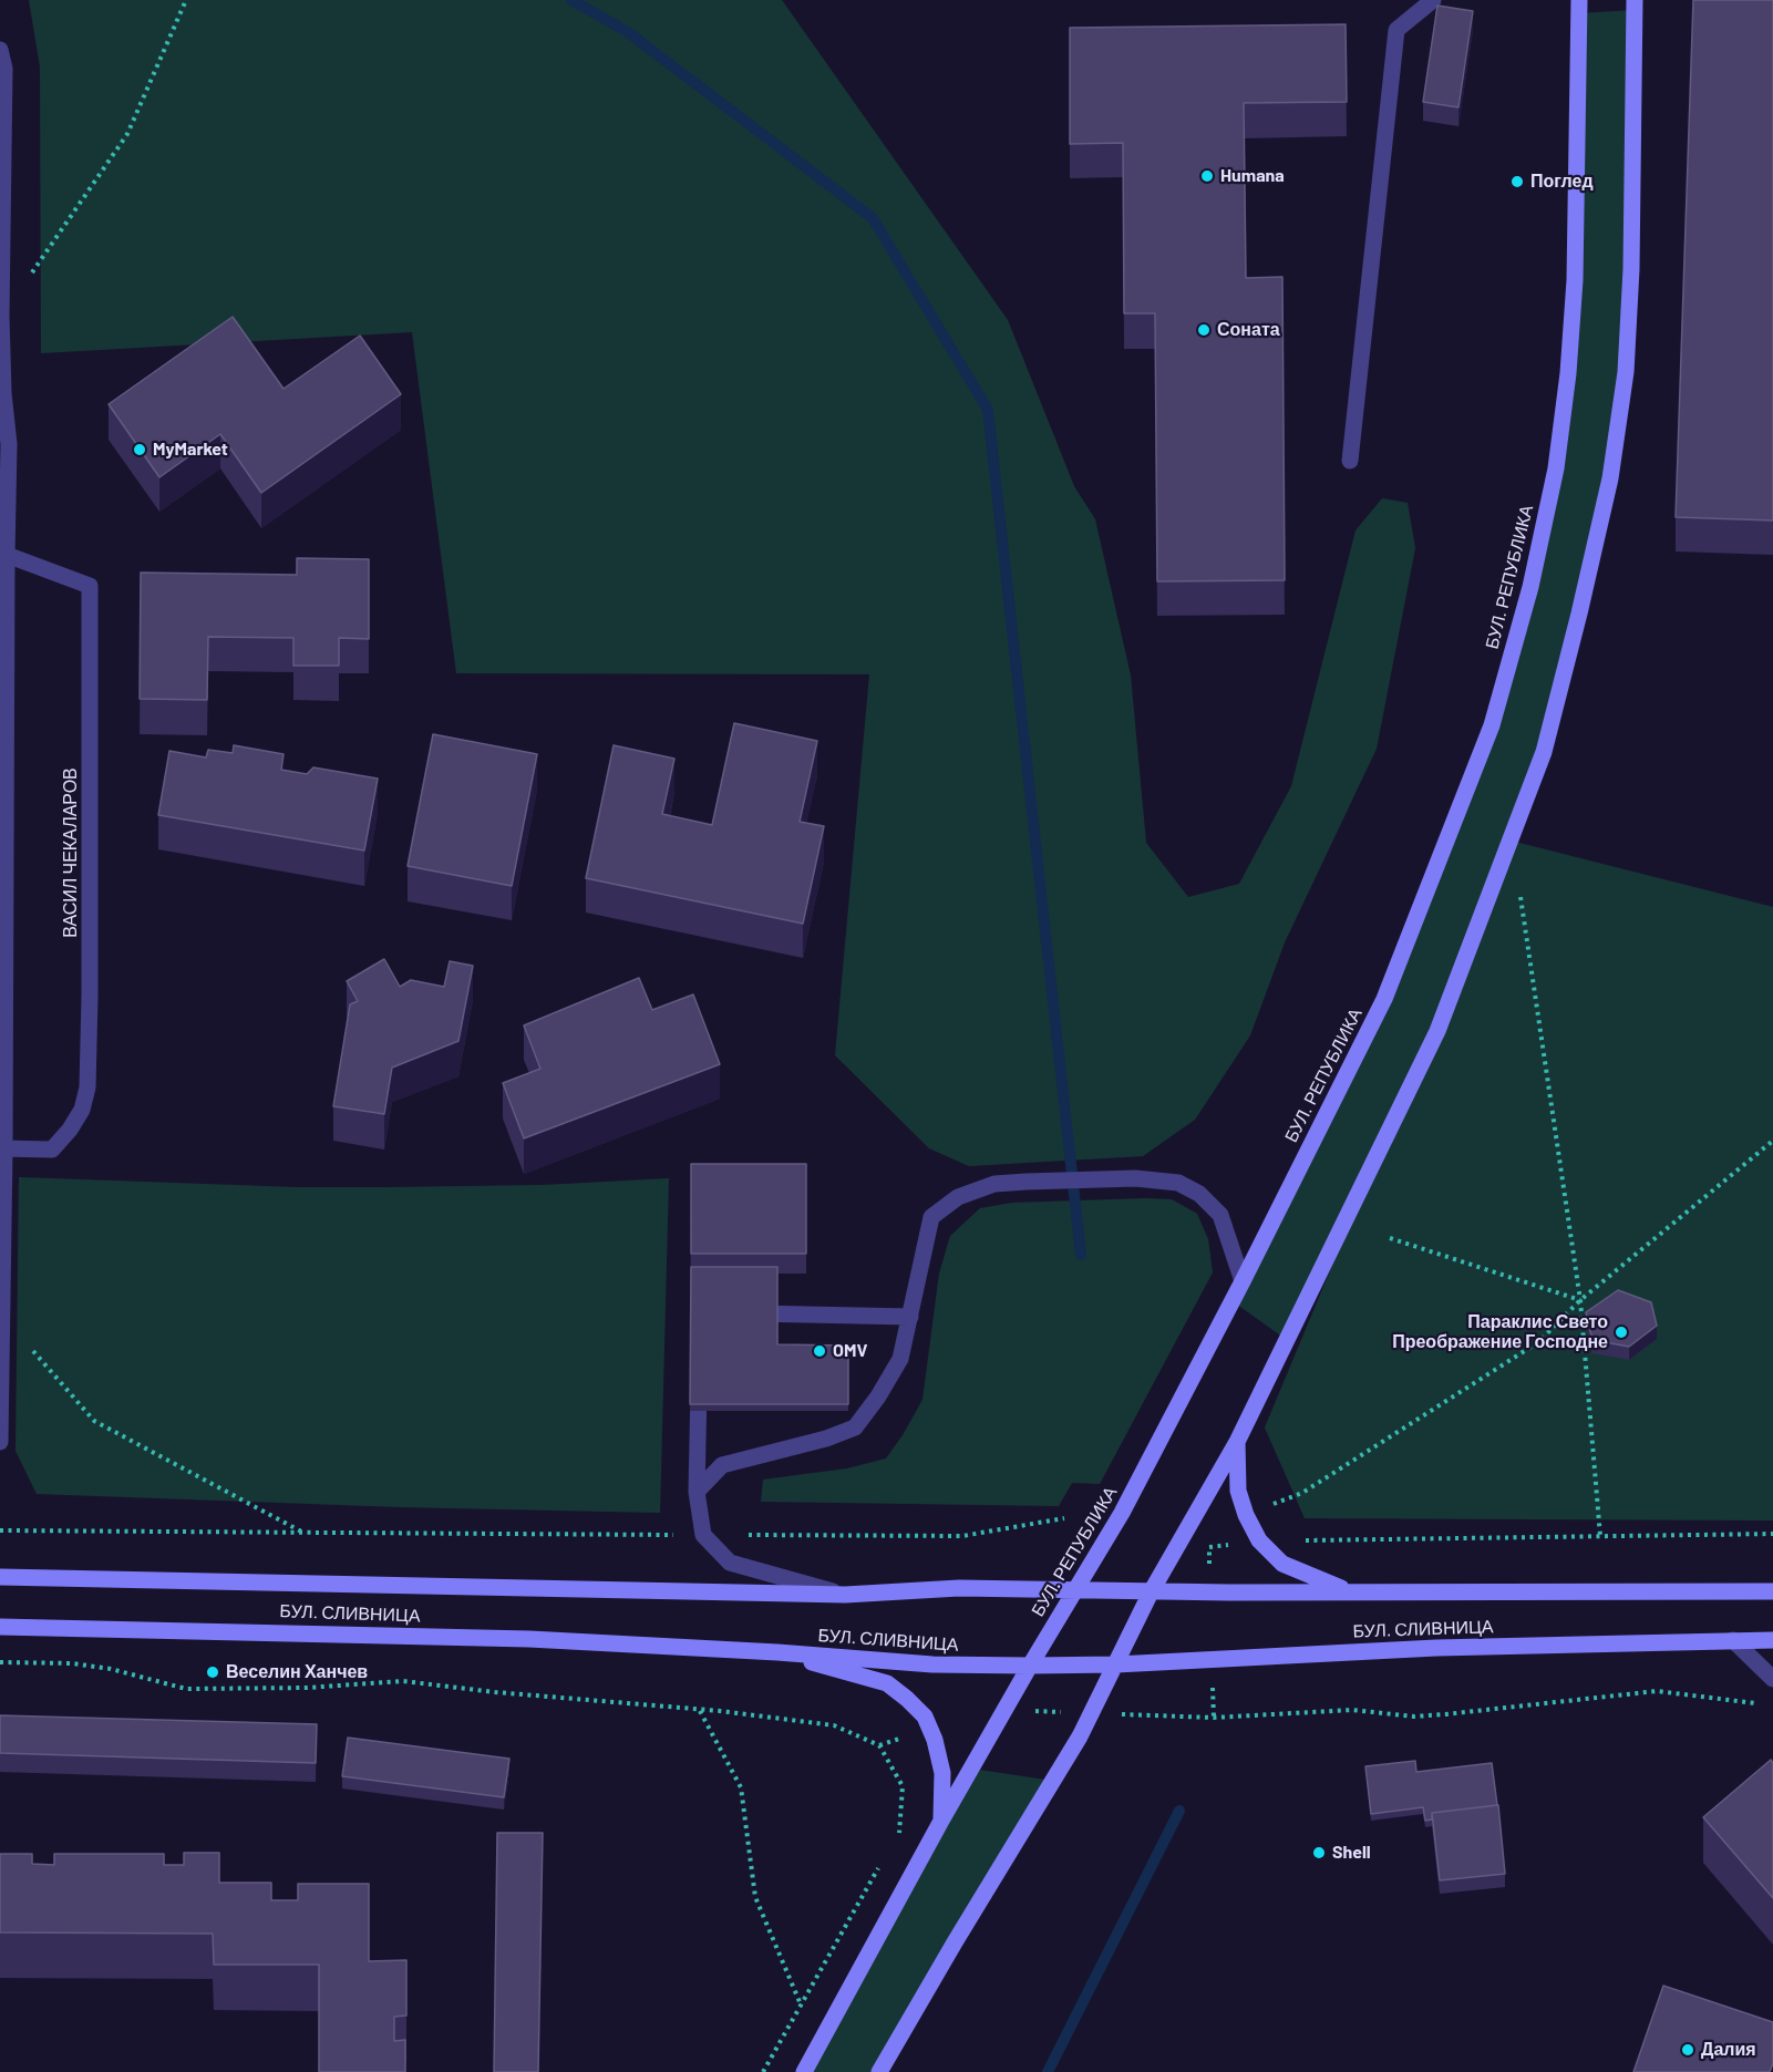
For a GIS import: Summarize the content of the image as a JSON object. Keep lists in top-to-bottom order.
{
  "streets": {
    "street": ["БУЛ. РЕПУБЛИКА", "ВАСИЛ ЧЕКАЛАРОВ", "БУЛ. СЛИВНИЦА"]
  },
  "crossings": [
    ["БУЛ. РЕПУБЛИКА", "БУЛ. СЛИВНИЦА"]
  ],
  "places": [
    "Humana",
    "Поглед",
    "Соната",
    "MyMarket",
    "Параклис Свето Преображение Господне",
    "OMV",
    "Веселин Ханчев",
    "Shell",
    "Далия"
  ]
}
